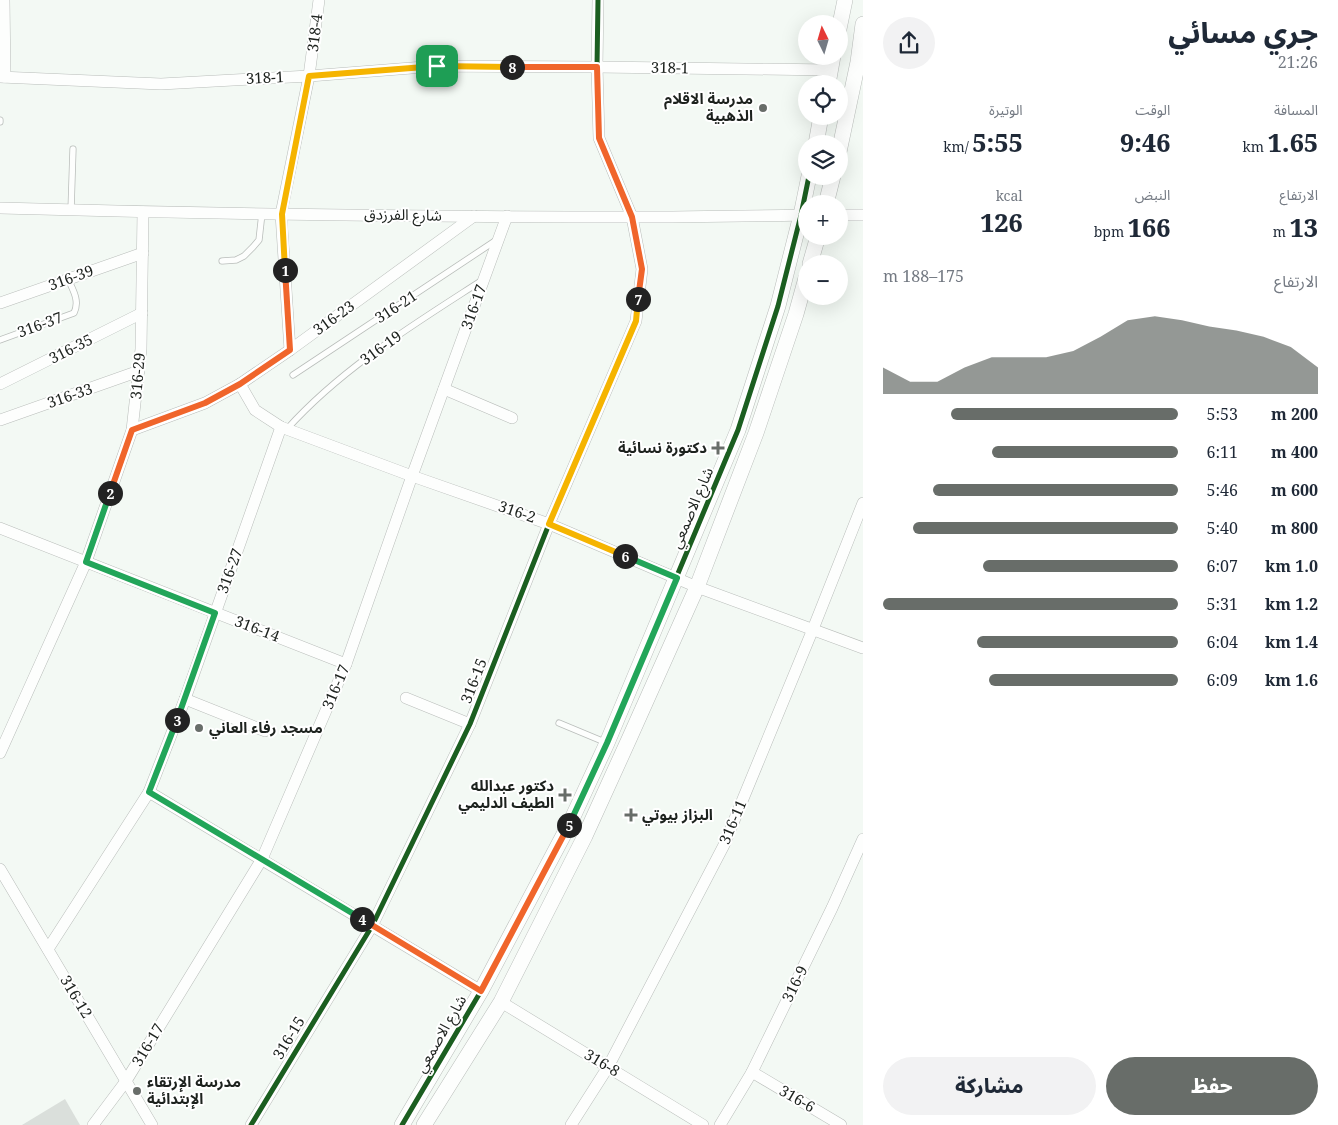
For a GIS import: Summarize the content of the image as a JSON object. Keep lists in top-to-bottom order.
{
  "streets": {
    "street": [
      "318-4",
      "318-1",
      "شارع الفرزدق",
      "316-39",
      "316-17",
      "316-23",
      "316-35",
      "316-29",
      "316-33",
      "شارع الاصمعي",
      "316-2",
      "316-27",
      "316-14",
      "316-15",
      "316-11",
      "316-9",
      "316-12",
      "316-8",
      "316-6"
    ],
    "lane": ["316-21", "316-37", "316-19"]
  },
  "crossings": [
    ["318-4", "318-1"],
    ["318-4", "شارع الفرزدق"],
    ["318-4", "316-23"],
    ["318-1", "316-15"],
    ["شارع الفرزدق", "316-17"],
    ["شارع الفرزدق", "316-23"],
    ["شارع الفرزدق", "316-29"],
    ["شارع الفرزدق", "316-15"],
    ["316-39", "316-37"],
    ["316-39", "316-29"],
    ["316-21", "316-17"],
    ["316-17", "316-19"],
    ["316-17", "316-2"],
    ["316-17", "316-14"],
    ["316-17", "316-12"],
    ["316-23", "316-29"],
    ["316-23", "316-2"],
    ["316-19", "316-2"],
    ["316-19", "316-27"],
    ["316-35", "316-29"],
    ["316-29", "316-33"],
    ["316-29", "316-14"],
    ["شارع الاصمعي", "316-2"],
    ["316-2", "316-27"],
    ["316-2", "316-15"],
    ["316-2", "316-11"],
    ["316-27", "316-14"],
    ["316-27", "316-12"],
    ["316-11", "316-8"],
    ["316-9", "316-6"]
  ],
  "places": {
    "other": ["مدرسة الاقلام الذهبية", "مسجد رفاء العاني", "مدرسة الإرتقاء الإبتدائية"],
    "health": ["دكتورة نسائية", "دكتور عبدالله الطيف الدليمي", "البزاز بيوتي"]
  },
  "north": "top",
  "page": {
    "heading": ["جري مسائي", "21:26"],
    "map_buttons": ["+", "−"],
    "pins": [
      "8",
      "1",
      "7",
      "2",
      "6",
      "3",
      "5",
      "4"
    ],
    "stats": [
      ["المسافة", "1.65 km"],
      ["الوقت", "9:46"],
      ["الوتيرة", "5:55 /km"],
      ["الارتفاع", "13 m"],
      ["النبض", "166 bpm"],
      ["kcal", "126"]
    ],
    "chart": ["الارتفاع", "175–188 m"],
    "list": [
      {
        "name": "200 m",
        "note": "5:53"
      },
      {
        "name": "400 m",
        "note": "6:11"
      },
      {
        "name": "600 m",
        "note": "5:46"
      },
      {
        "name": "800 m",
        "note": "5:40"
      },
      {
        "name": "1.0 km",
        "note": "6:07"
      },
      {
        "name": "1.2 km",
        "note": "5:31"
      },
      {
        "name": "1.4 km",
        "note": "6:04"
      },
      {
        "name": "1.6 km",
        "note": "6:09"
      }
    ],
    "buttons": ["حفظ", "مشاركة"]
  }
}
